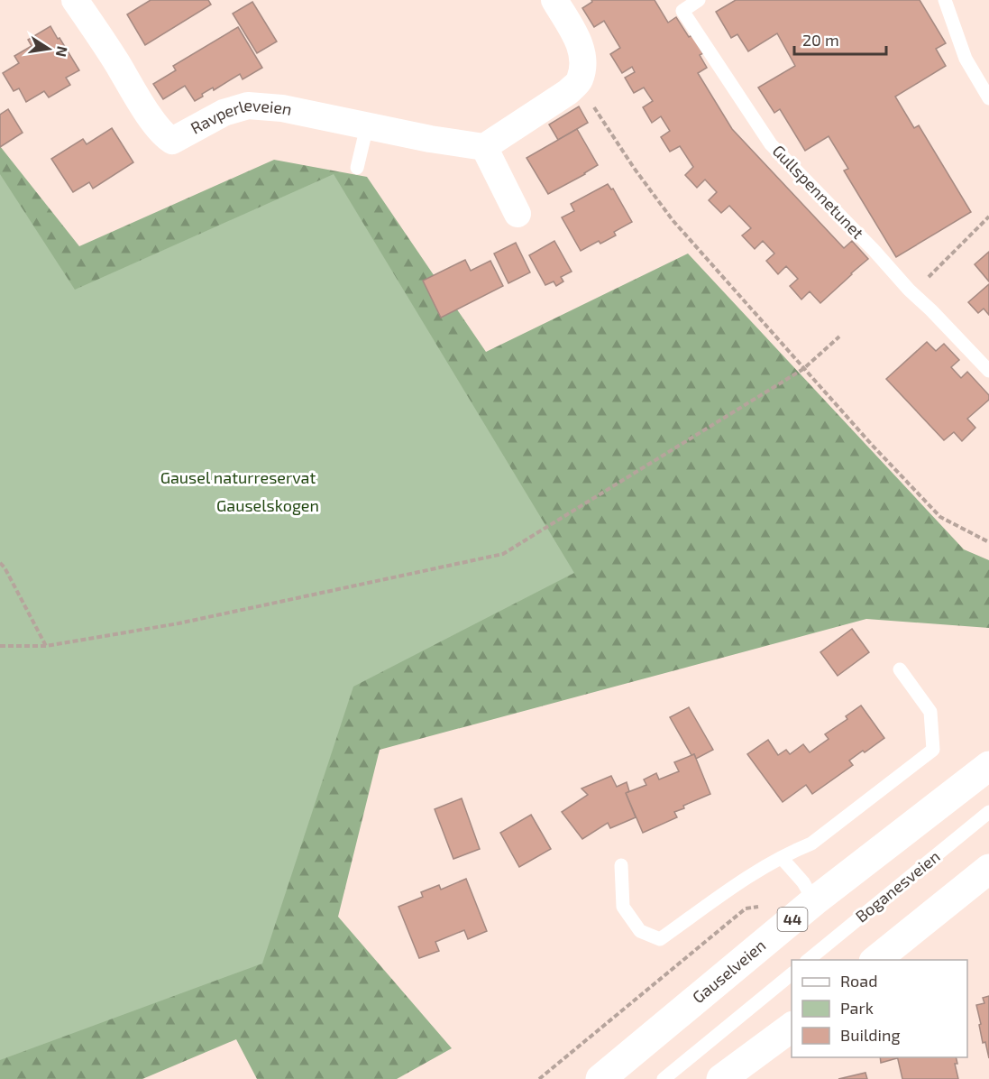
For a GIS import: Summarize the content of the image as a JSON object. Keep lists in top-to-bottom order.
{
  "streets": {
    "main road": ["44", "Gauselveien"],
    "street": ["Ravperleveien"],
    "lane": ["Gullspennetunet", "Boganesveien"]
  },
  "parks": ["Gausel naturreservat", "Gauselskogen"],
  "legend": ["Road", "Park", "Building"],
  "scale_bar": "20 m",
  "north": "right"
}
